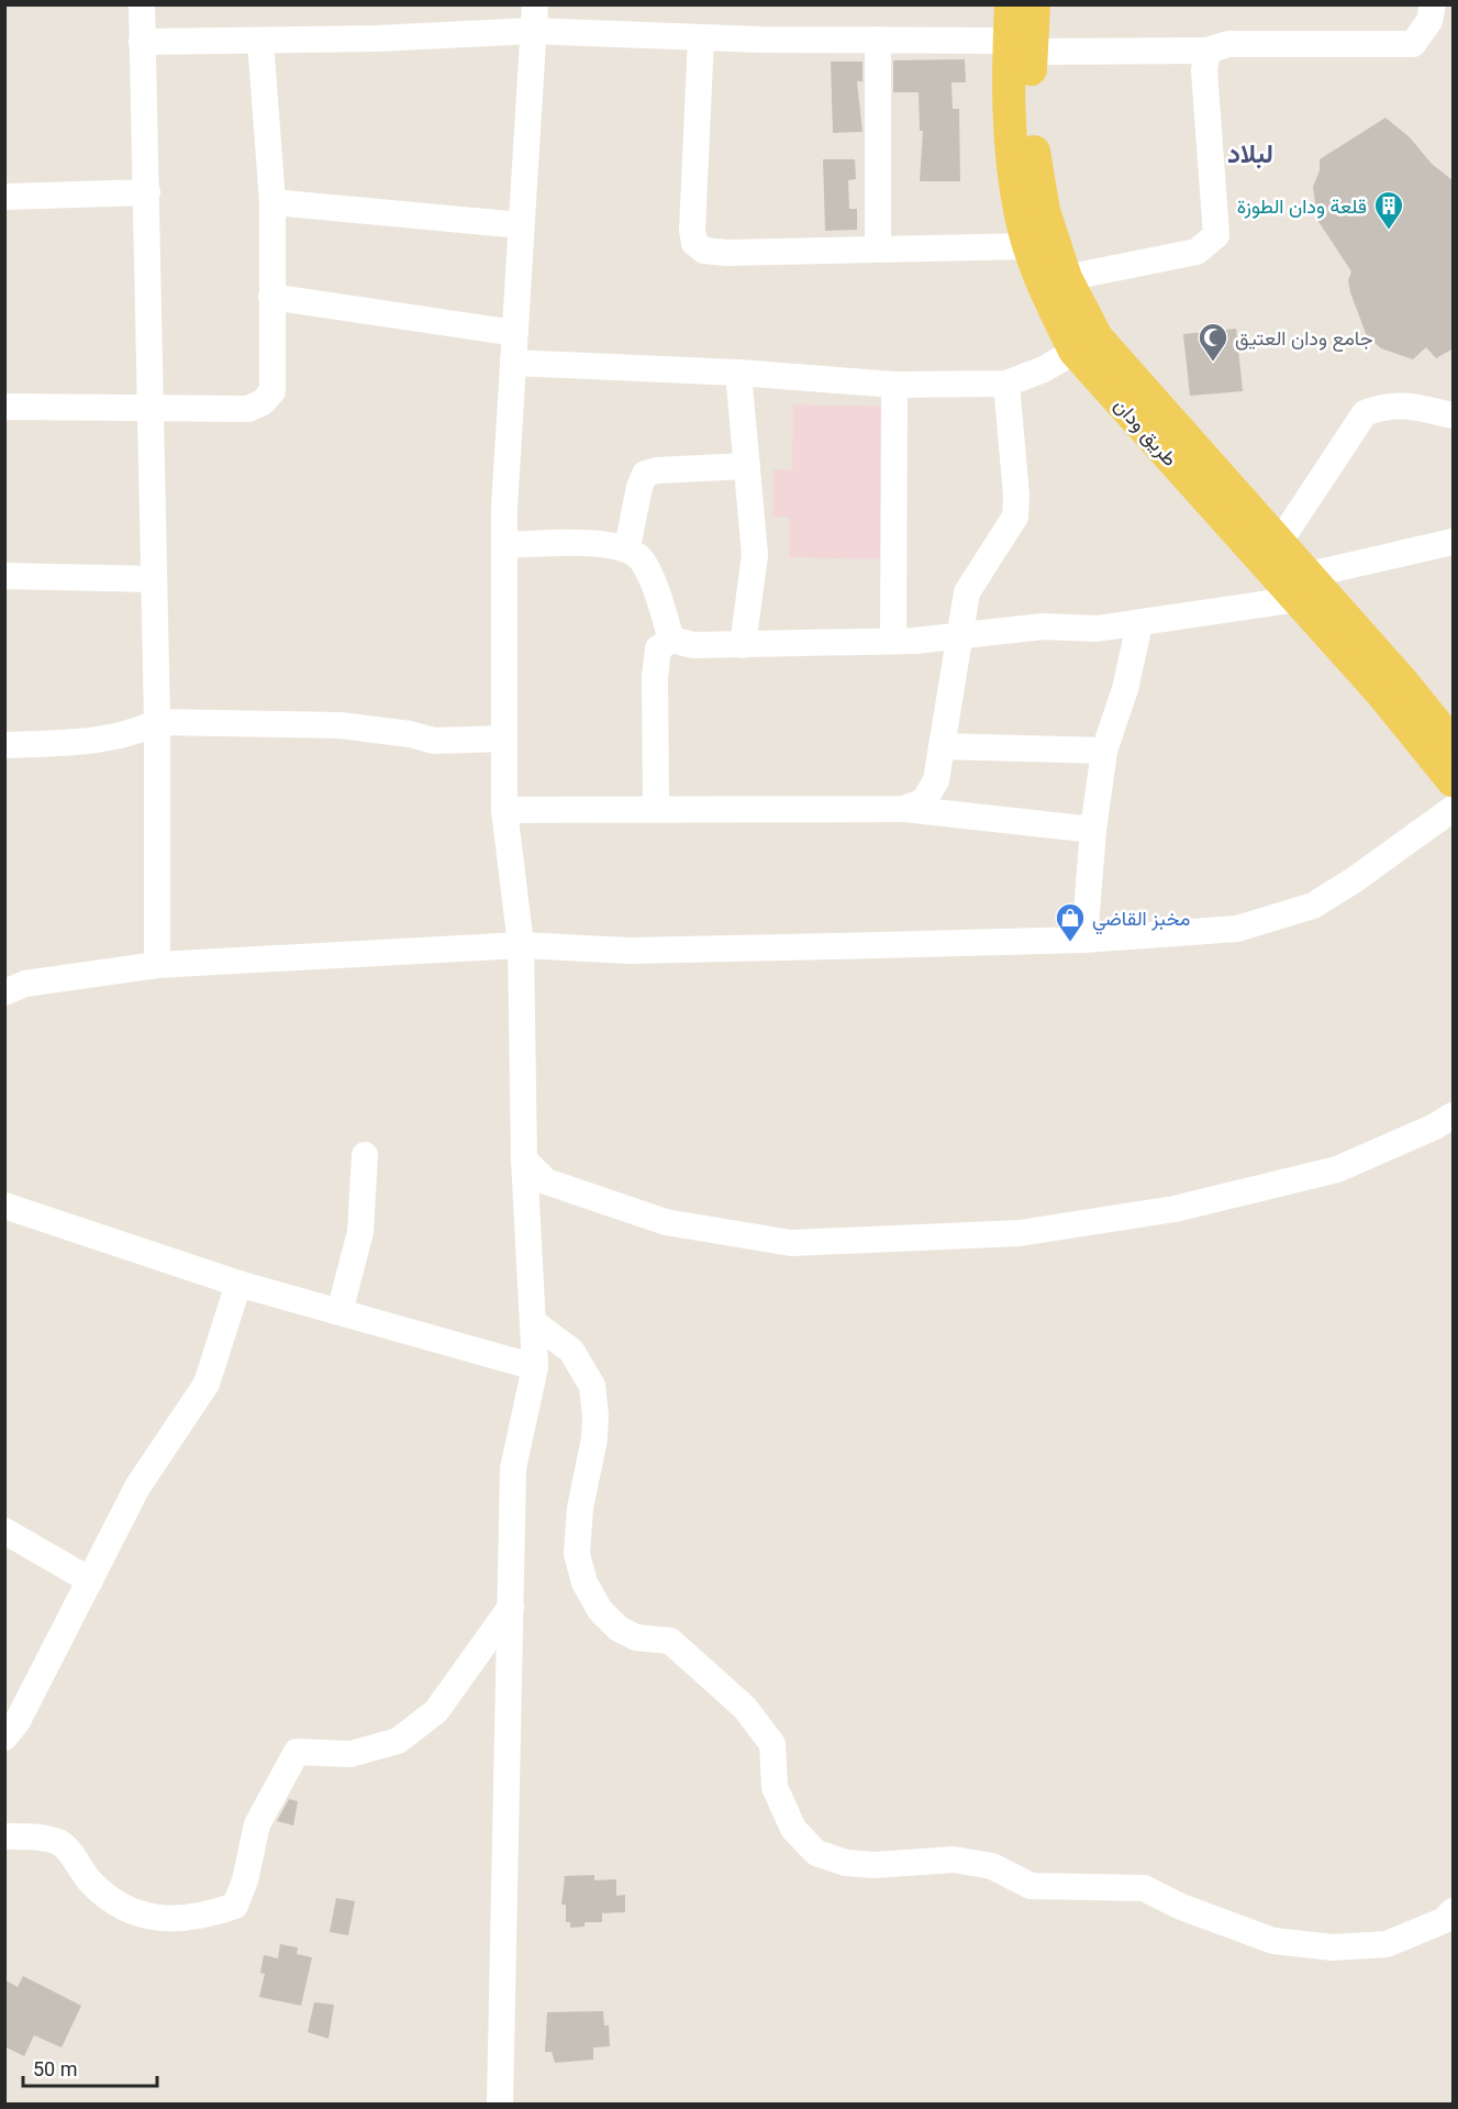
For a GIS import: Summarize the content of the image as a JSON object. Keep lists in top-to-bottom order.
{
  "streets": {
    "main road": ["طريق ودان"]
  },
  "districts": ["لبلاد"],
  "places": {
    "building": ["قلعة ودان الطوزة"],
    "mosque": ["جامع ودان العتيق"],
    "shop": ["مخبز القاضي"]
  },
  "scale_bar": "50 m"
}
